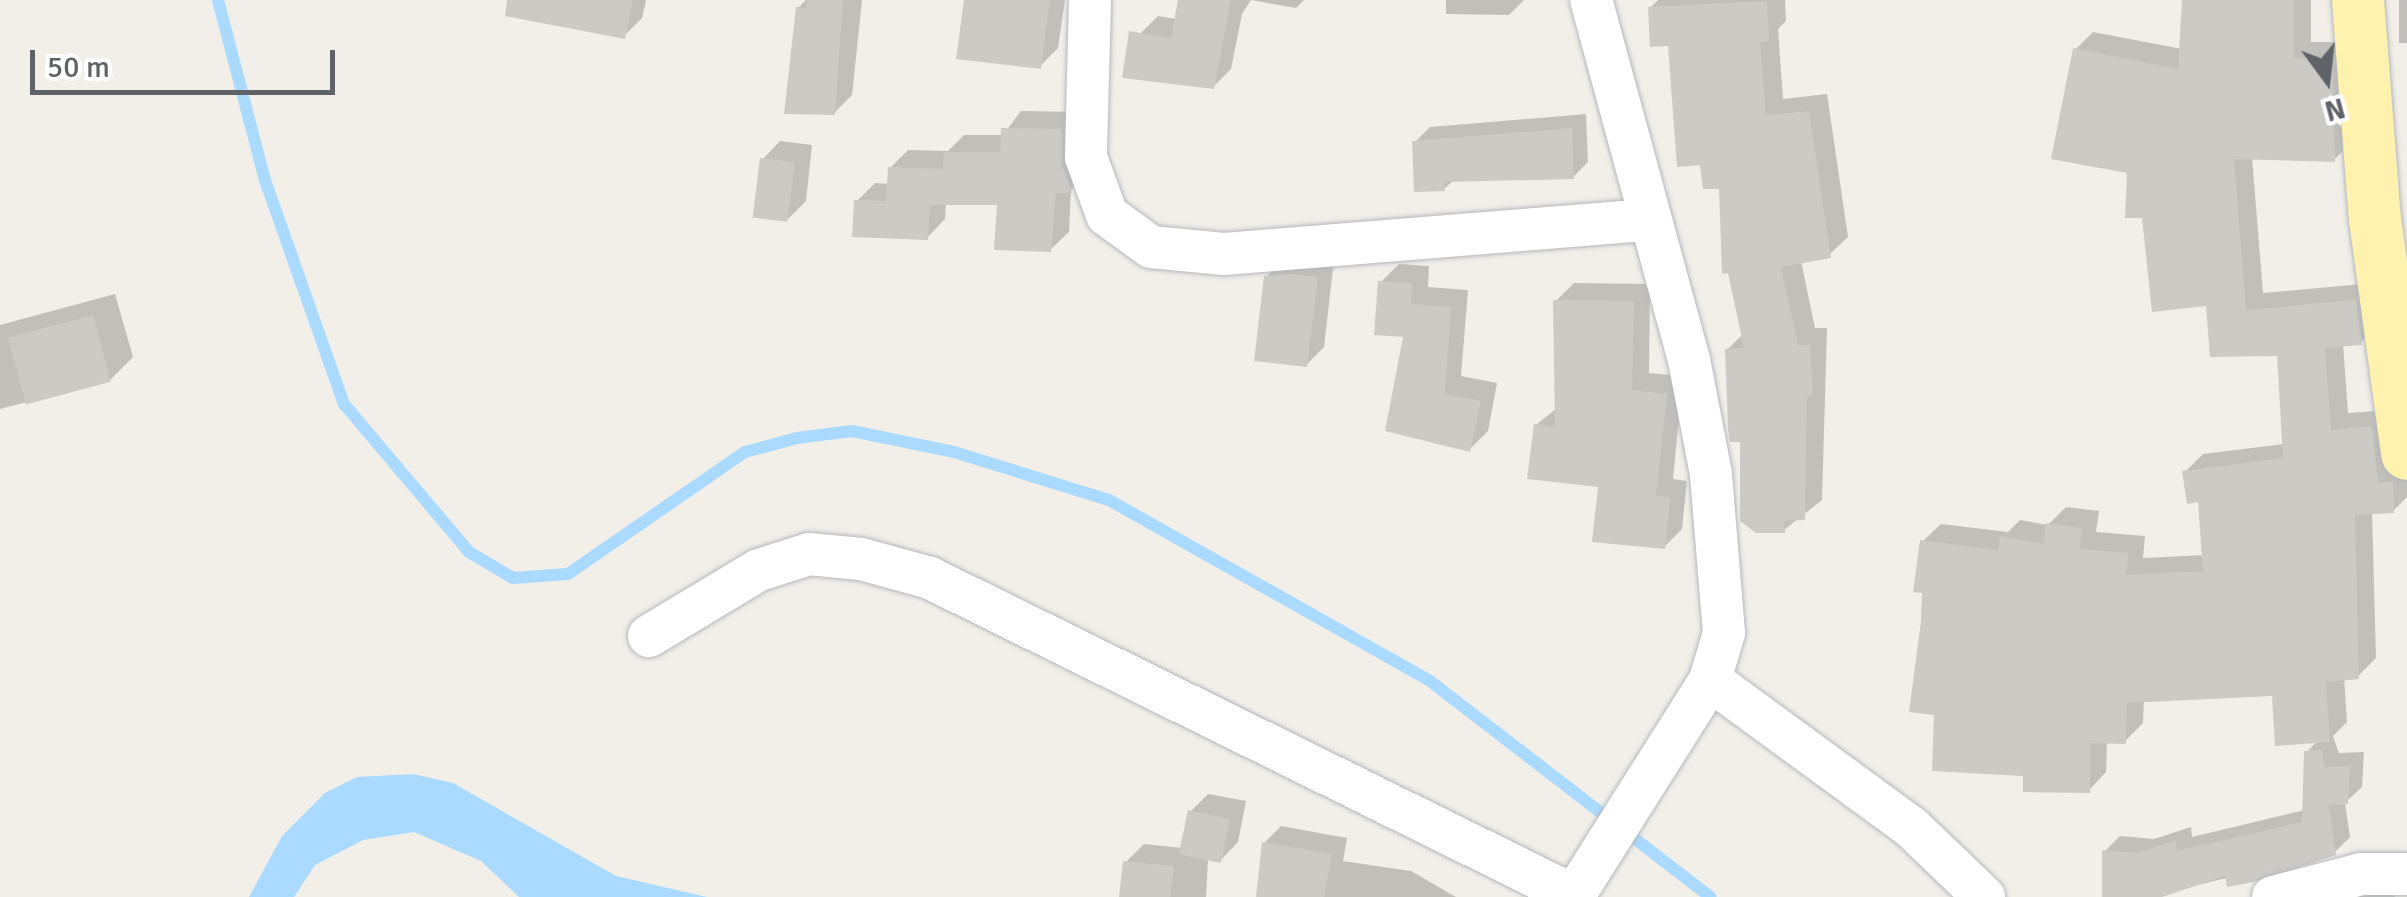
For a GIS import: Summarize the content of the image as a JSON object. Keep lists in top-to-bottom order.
{
  "scale_bar": "50 m",
  "north": "bottom"
}
